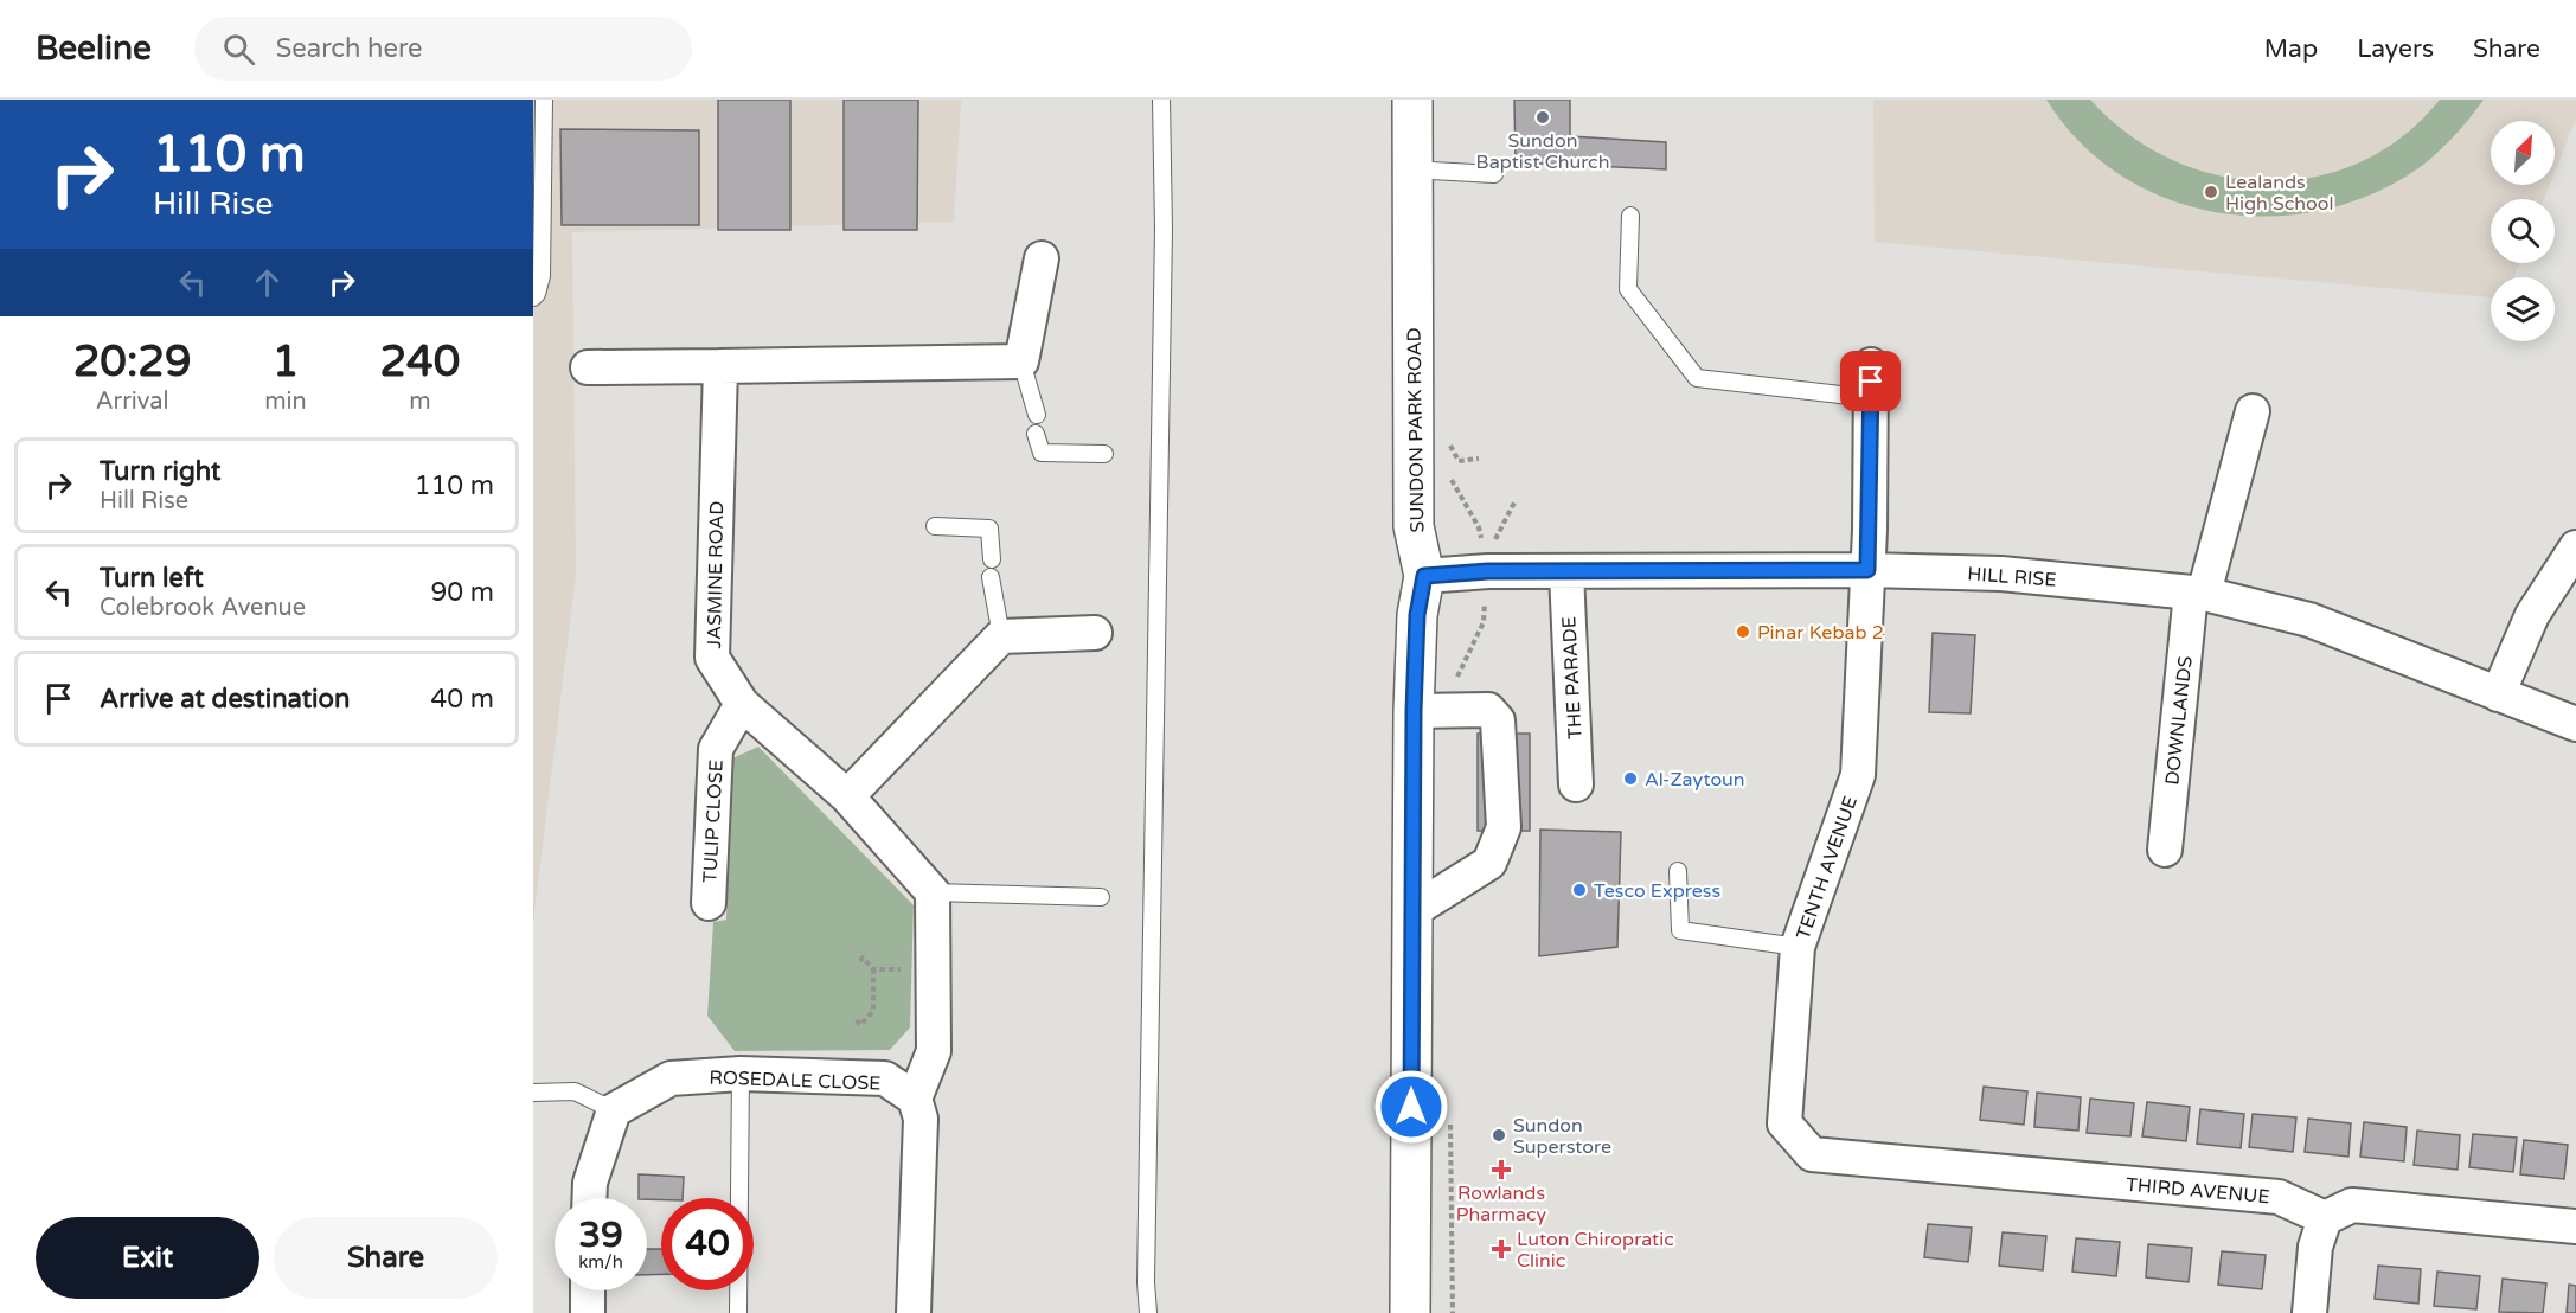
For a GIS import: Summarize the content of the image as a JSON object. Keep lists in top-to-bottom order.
{
  "streets": {
    "street": [
      "SUNDON PARK ROAD",
      "JASMINE ROAD",
      "HILL RISE",
      "THE PARADE",
      "DOWNLANDS",
      "TULIP CLOSE",
      "TENTH AVENUE",
      "ROSEDALE CLOSE",
      "THIRD AVENUE"
    ]
  },
  "crossings": [
    ["SUNDON PARK ROAD", "HILL RISE"],
    ["JASMINE ROAD", "TULIP CLOSE"],
    ["HILL RISE", "THE PARADE"],
    ["HILL RISE", "DOWNLANDS"],
    ["HILL RISE", "TENTH AVENUE"],
    ["TENTH AVENUE", "THIRD AVENUE"]
  ],
  "places": {
    "other": [
      "Sundon Baptist Church",
      "Lealands High School",
      "Pinar Kebab 2",
      "Al-Zaytoun",
      "Tesco Express",
      "Sundon Superstore"
    ],
    "health": ["Rowlands Pharmacy", "Luton Chiropratic Clinic"]
  },
  "north": "top right",
  "page": {
    "header": "Beeline",
    "search": "Search here",
    "nav": ["Map", "Layers", "Share"],
    "turn": ["110 m", "Hill Rise"],
    "eta": [
      "20:29",
      "Arrival",
      "1",
      "min",
      "240",
      "m"
    ],
    "list": [
      {
        "name": "Turn right",
        "note": "Hill Rise",
        "value": "110 m"
      },
      {
        "name": "Turn left",
        "note": "Colebrook Avenue",
        "value": "90 m"
      },
      {
        "name": "Arrive at destination",
        "value": "40 m"
      }
    ],
    "speed": "39 km/h",
    "limit": "40",
    "buttons": ["Exit", "Share"]
  }
}
